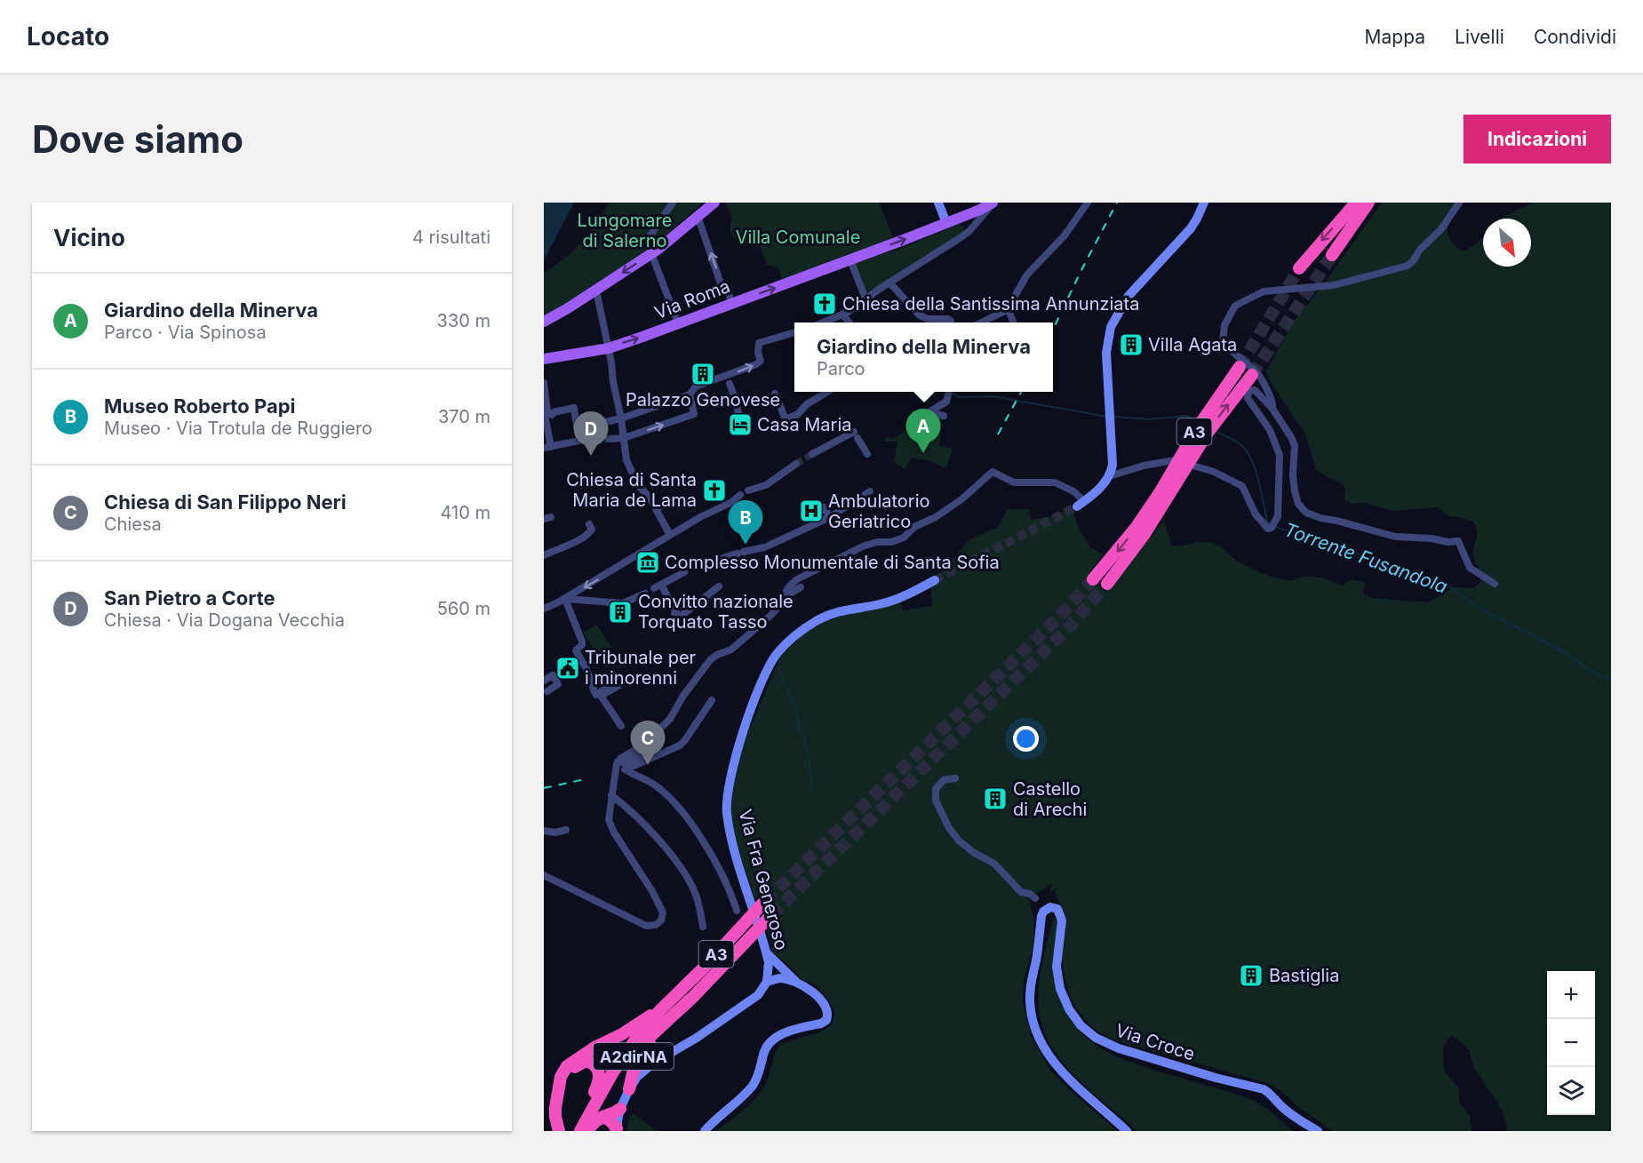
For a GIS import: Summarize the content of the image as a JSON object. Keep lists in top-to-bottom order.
{
  "streets": {
    "highway": ["A3", "A2dirNA"],
    "main road": ["Via Roma", "Via Fra Generoso", "Via Croce"]
  },
  "crossings": [
    ["A3", "Via Fra Generoso"],
    ["A3", "A2dirNA"]
  ],
  "one_way": ["Via Roma"],
  "water": ["Torrente Fusandola"],
  "parks": ["Lungomare di Salerno", "Villa Comunale"],
  "places": {
    "church": ["Chiesa della Santissima Annunziata", "Chiesa di Santa Maria de Lama"],
    "building": [
      "Villa Agata",
      "Palazzo Genovese",
      "Convitto nazionale Torquato Tasso",
      "Castello di Arechi",
      "Bastiglia"
    ],
    "hotel": ["Casa Maria"],
    "hospital": ["Ambulatorio Geriatrico"],
    "museum": ["Complesso Monumentale di Santa Sofia"],
    "public building": ["Tribunale per i minorenni"]
  },
  "north": "bottom right",
  "page": {
    "header": "Locato",
    "nav": ["Mappa", "Livelli", "Condividi"],
    "buttons": "Indicazioni",
    "title": "Dove siamo",
    "heading": ["Vicino", "4 risultati"],
    "list": [
      {
        "mark": "A",
        "name": "Giardino della Minerva",
        "note": "Parco · Via Spinosa",
        "value": "330 m"
      },
      {
        "mark": "B",
        "name": "Museo Roberto Papi",
        "note": "Museo · Via Trotula de Ruggiero",
        "value": "370 m"
      },
      {
        "mark": "C",
        "name": "Chiesa di San Filippo Neri",
        "note": "Chiesa",
        "value": "410 m"
      },
      {
        "mark": "D",
        "name": "San Pietro a Corte",
        "note": "Chiesa · Via Dogana Vecchia",
        "value": "560 m"
      }
    ],
    "popup": ["Giardino della Minerva", "Parco"],
    "pins": [
      "A",
      "D",
      "B",
      "C"
    ],
    "map_buttons": ["+", "−"]
  }
}
